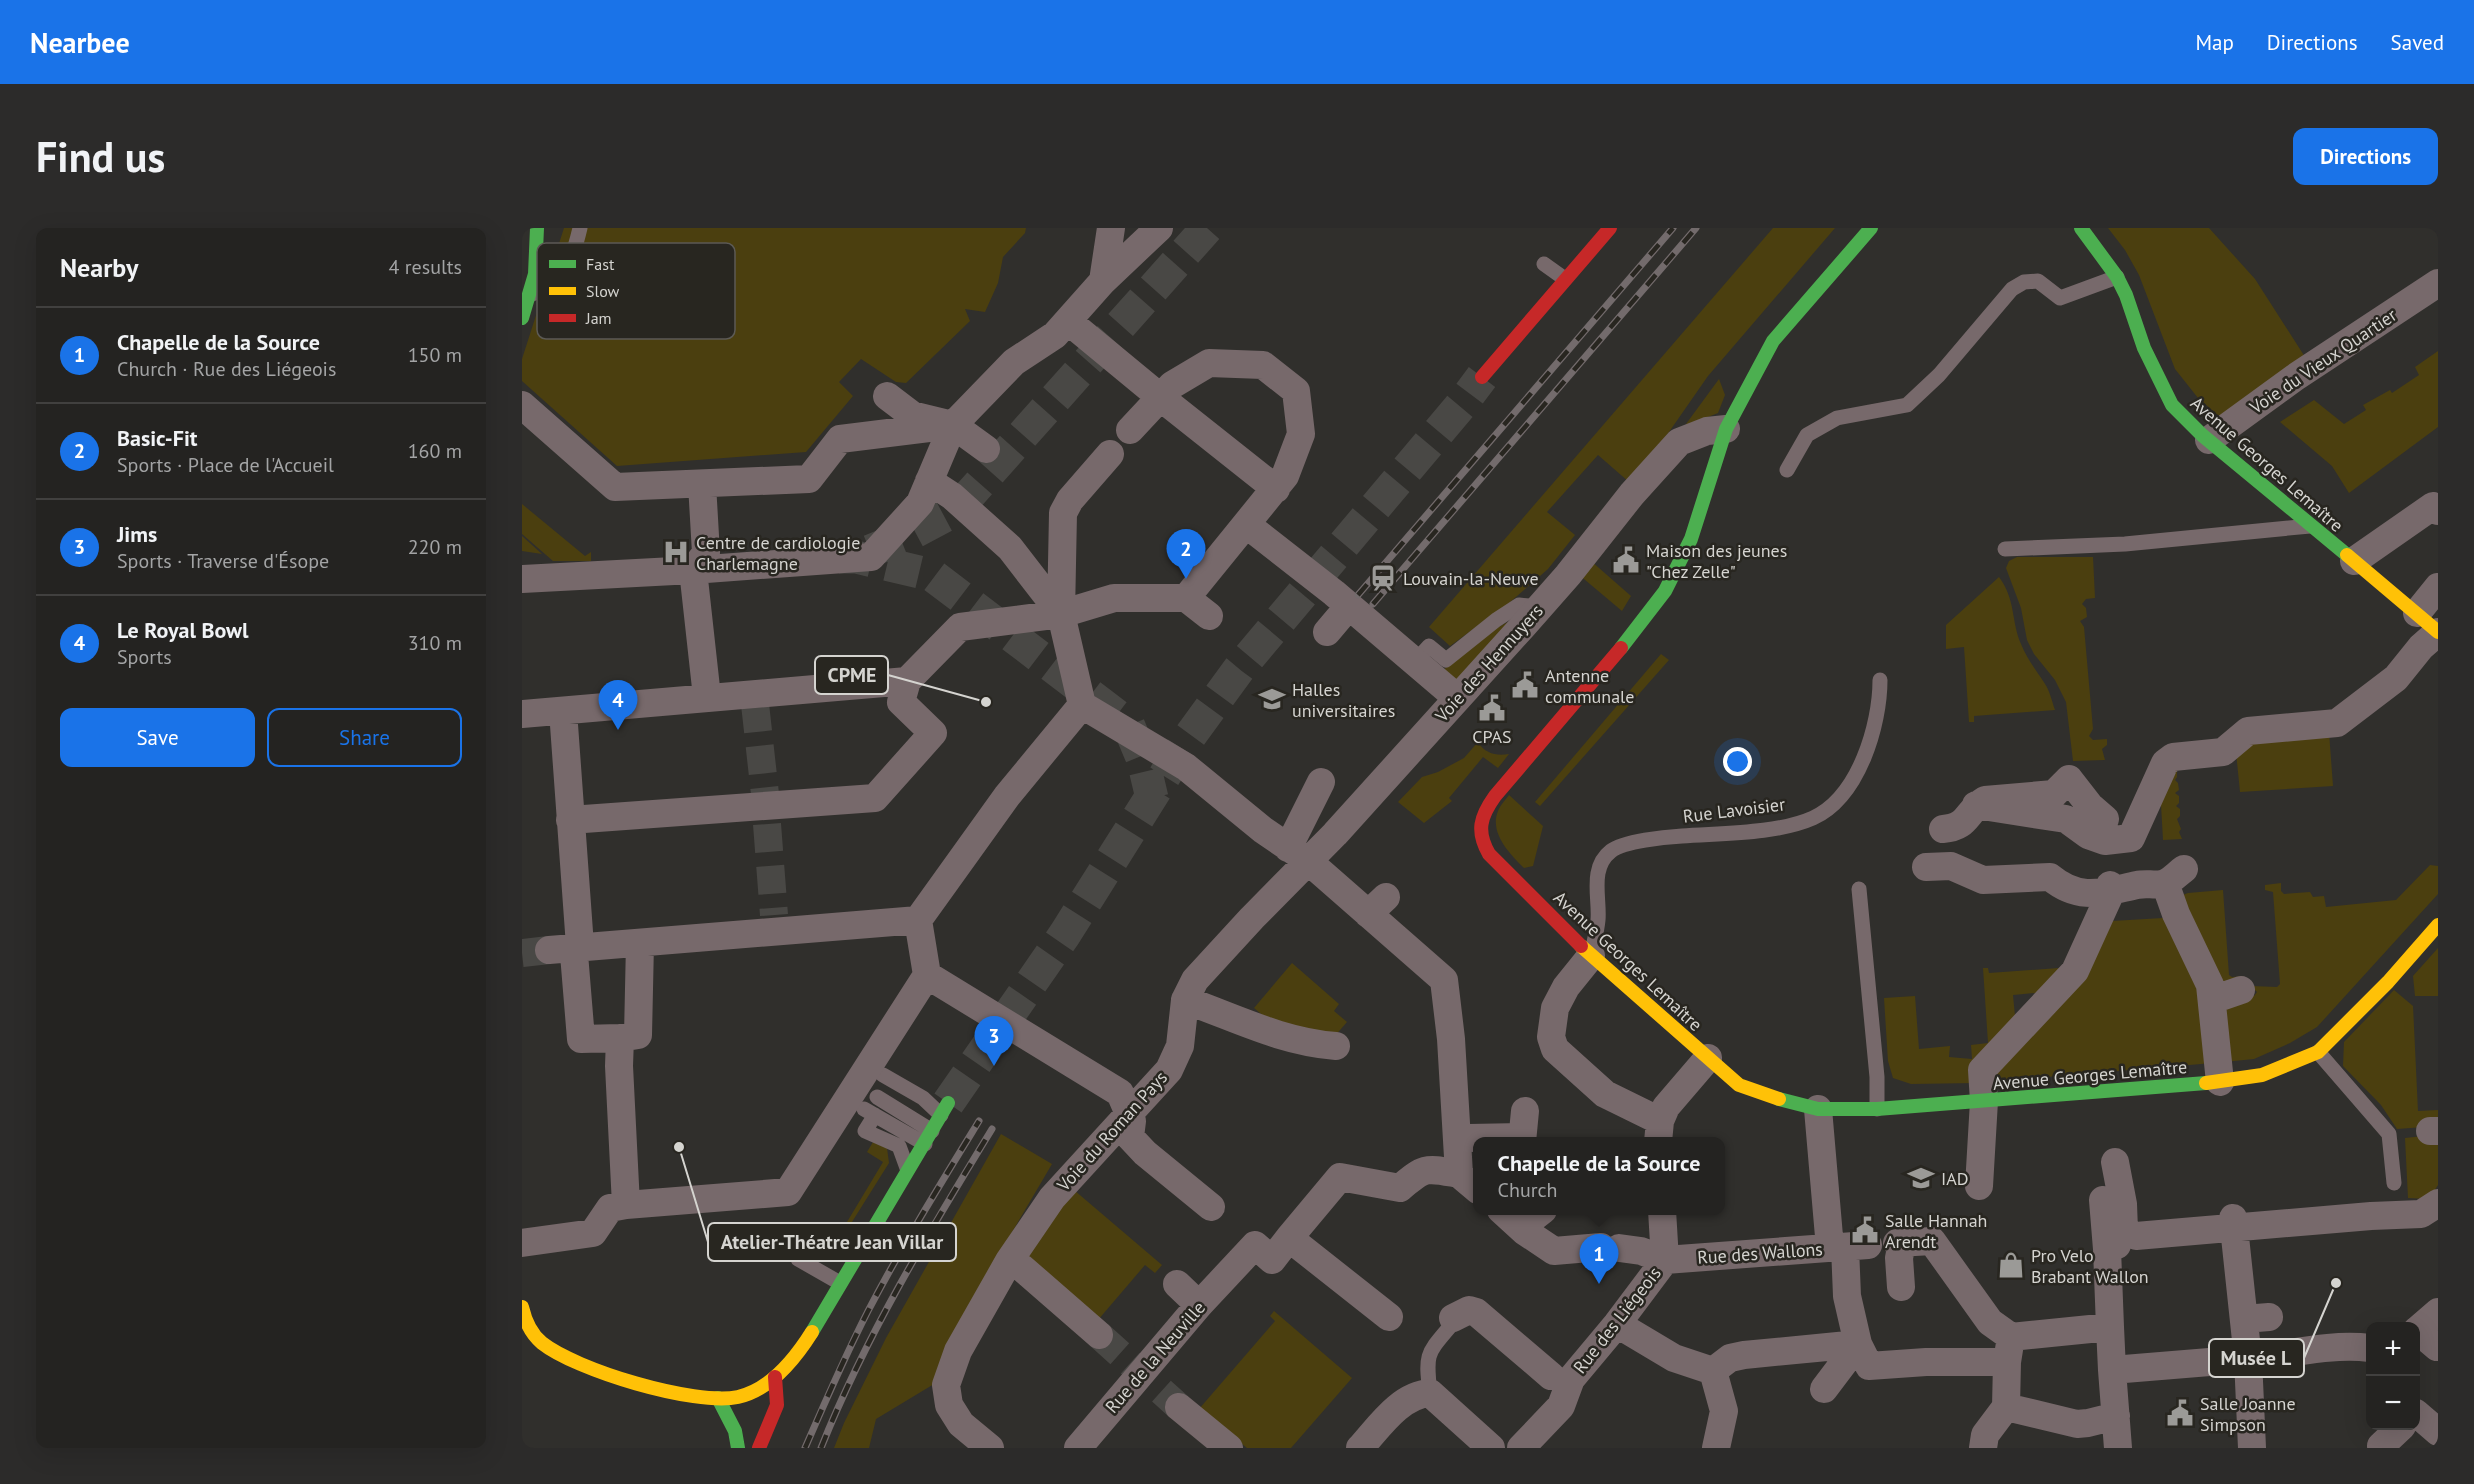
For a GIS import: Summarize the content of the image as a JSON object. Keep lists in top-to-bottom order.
{
  "streets": {
    "street": [
      "Voie du Vieux Quartier",
      "Avenue Georges Lemaître",
      "Voie des Hennuyers",
      "Voie du Roman Pays",
      "Rue des Wallons",
      "Rue des Liégeois",
      "Rue de la Neuville"
    ],
    "lane": ["Rue Lavoisier"]
  },
  "crossings": [
    ["Voie du Vieux Quartier", "Avenue Georges Lemaître"],
    ["Avenue Georges Lemaître", "Voie des Hennuyers"],
    ["Avenue Georges Lemaître", "Rue Lavoisier"],
    ["Rue des Wallons", "Rue des Liégeois"]
  ],
  "places": {
    "hospital": ["Centre de cardiologie Charlemagne"],
    "public building": [
      "Maison des jeunes \"Chez Zelle\"",
      "Antenne communale",
      "CPAS",
      "Salle Hannah Arendt",
      "Salle Joanne Simpson"
    ],
    "station": ["Louvain-la-Neuve"],
    "school or university": ["Halles universitaires", "IAD"],
    "other": ["CPME", "Atelier-Théatre Jean Villar", "Musée L"],
    "shop": ["Pro Velo Brabant Wallon"]
  },
  "legend": ["Fast", "Slow", "Jam"],
  "page": {
    "header": "Nearbee",
    "nav": ["Map", "Directions", "Saved"],
    "buttons": [
      "Directions",
      ["Save", "Share"]
    ],
    "title": "Find us",
    "heading": ["Nearby", "4 results"],
    "list": [
      {
        "mark": "1",
        "name": "Chapelle de la Source",
        "note": "Church · Rue des Liégeois",
        "value": "150 m"
      },
      {
        "mark": "2",
        "name": "Basic-Fit",
        "note": "Sports · Place de l'Accueil",
        "value": "160 m"
      },
      {
        "mark": "3",
        "name": "Jims",
        "note": "Sports · Traverse d'Ésope",
        "value": "220 m"
      },
      {
        "mark": "4",
        "name": "Le Royal Bowl",
        "note": "Sports",
        "value": "310 m"
      }
    ],
    "pins": [
      "2",
      "4",
      "3",
      "1"
    ],
    "popup": ["Chapelle de la Source", "Church"],
    "map_buttons": ["+", "−"]
  }
}
